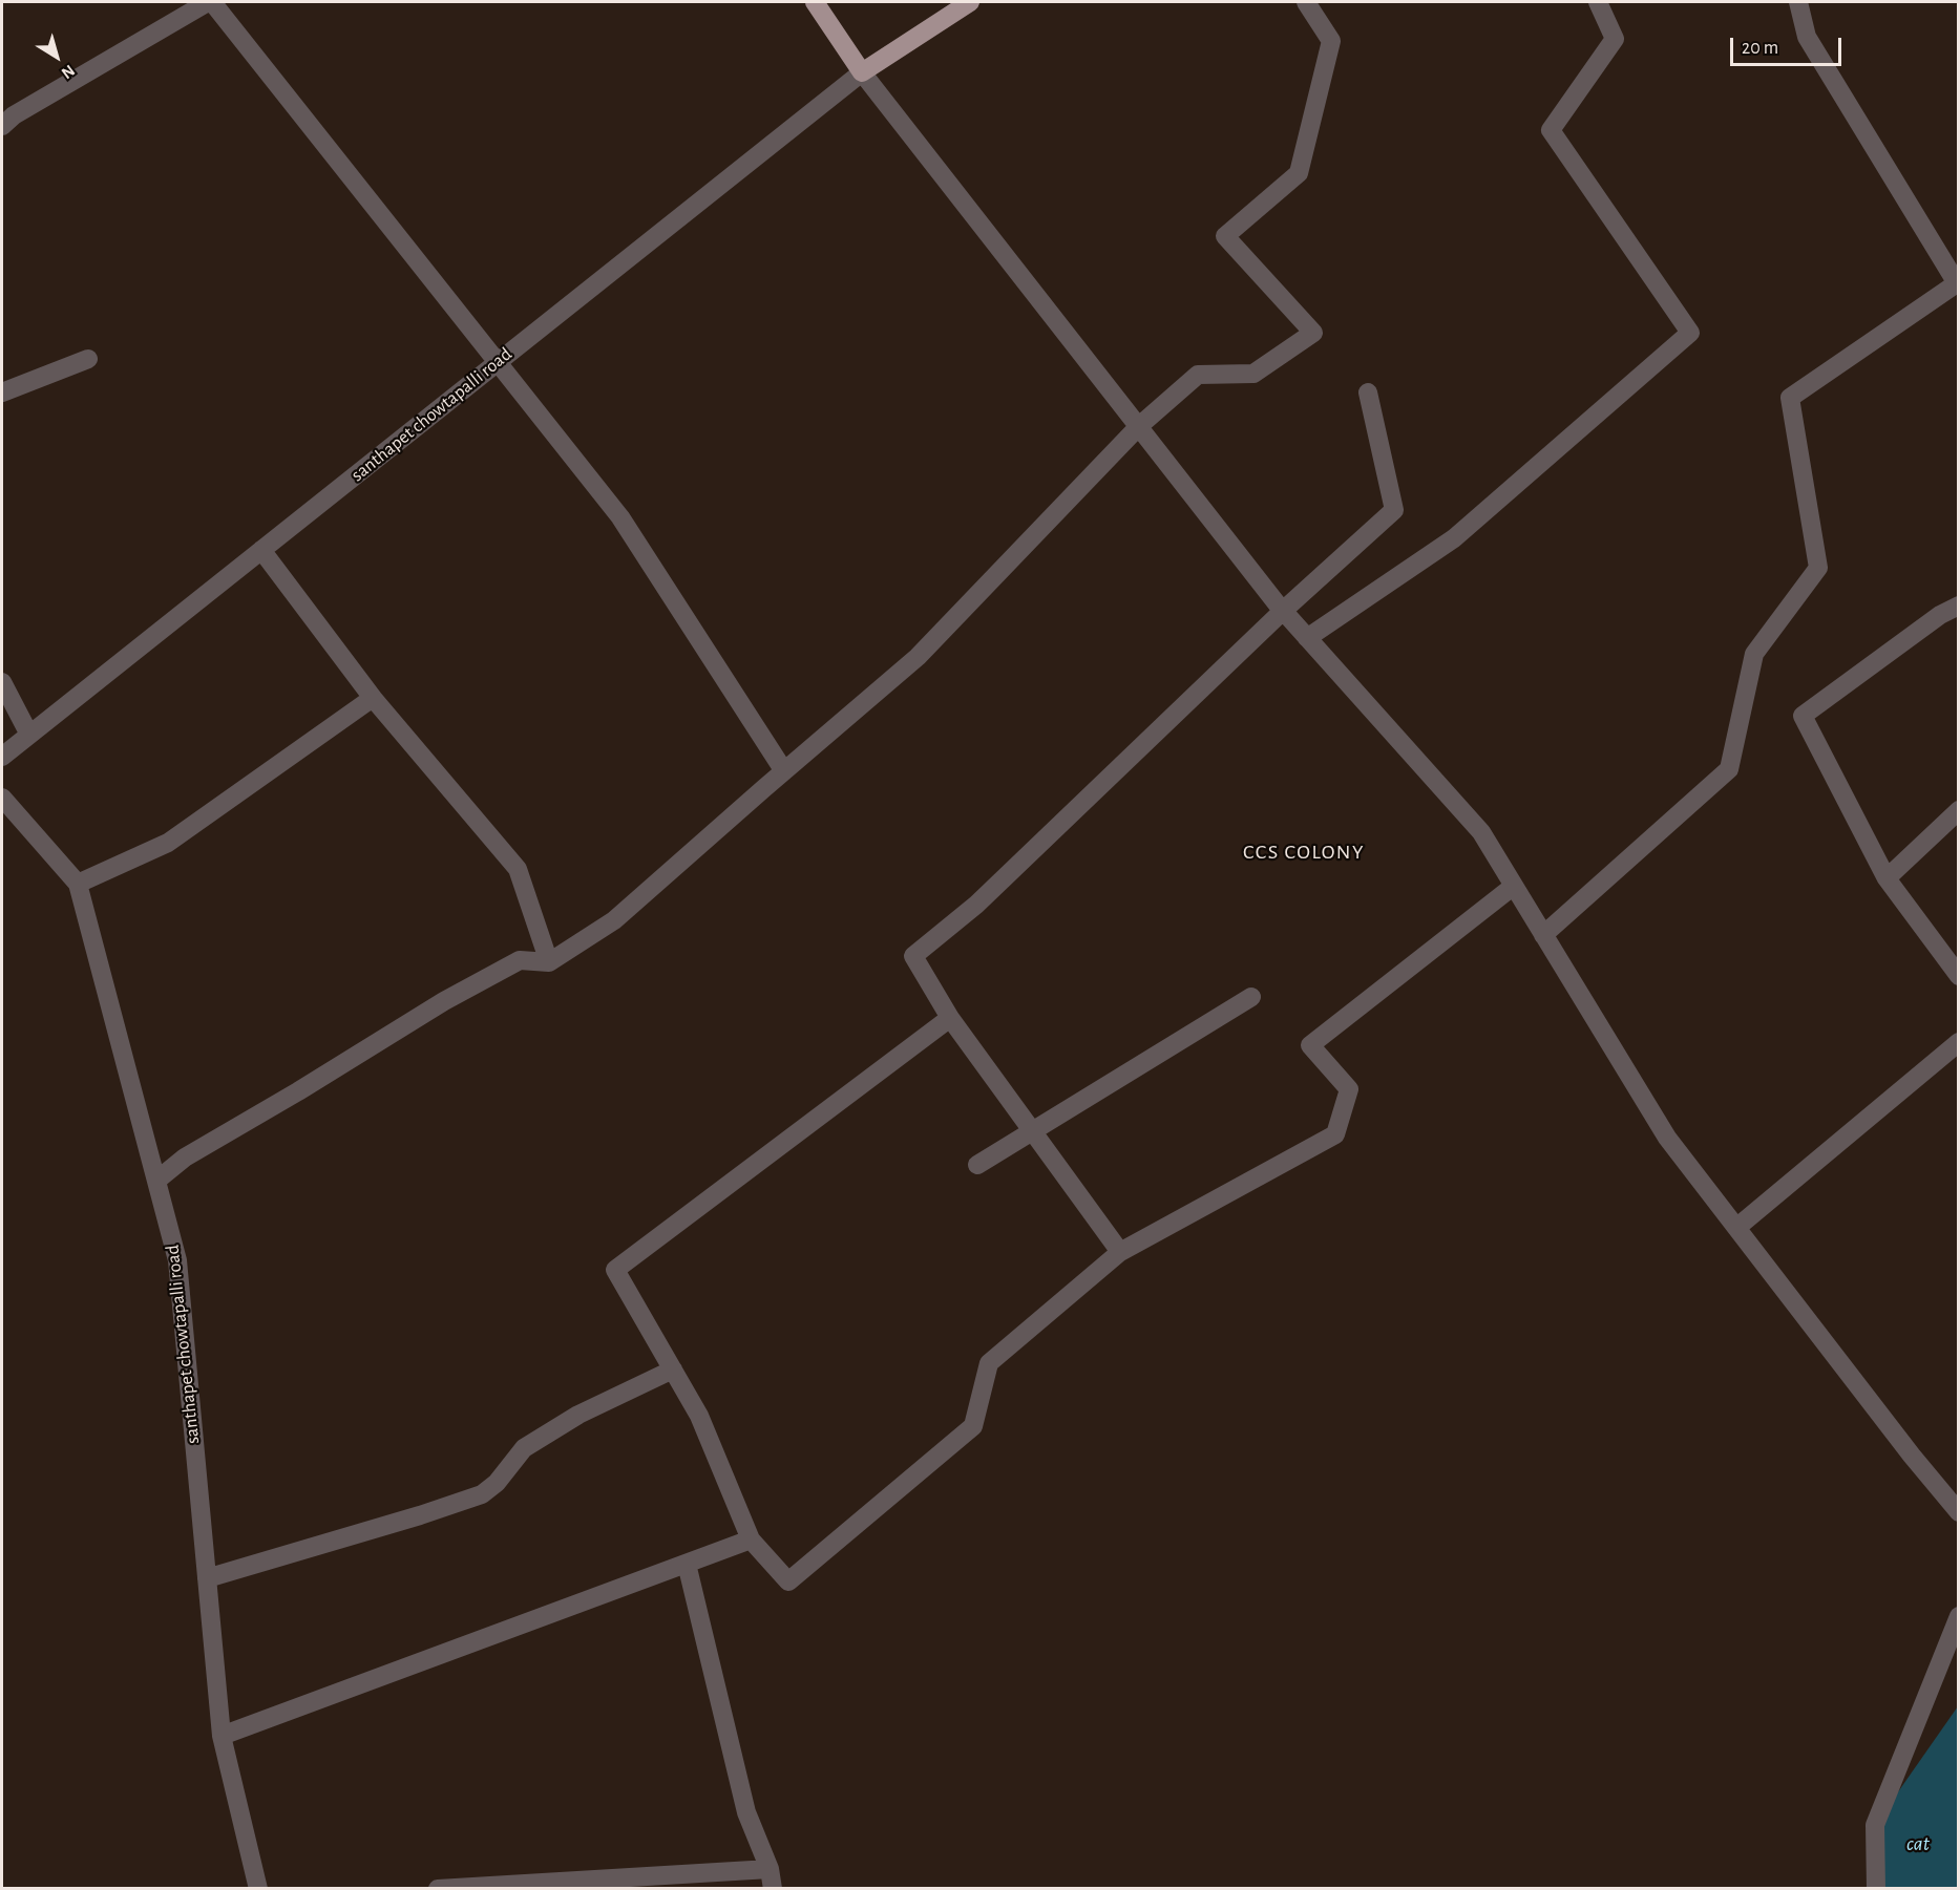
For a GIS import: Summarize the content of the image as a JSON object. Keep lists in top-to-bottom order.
{
  "streets": {
    "street": ["santhapet chowtapalli road"]
  },
  "districts": ["CCS COLONY"],
  "water": ["cat"],
  "scale_bar": "20 m",
  "north": "bottom right"
}
